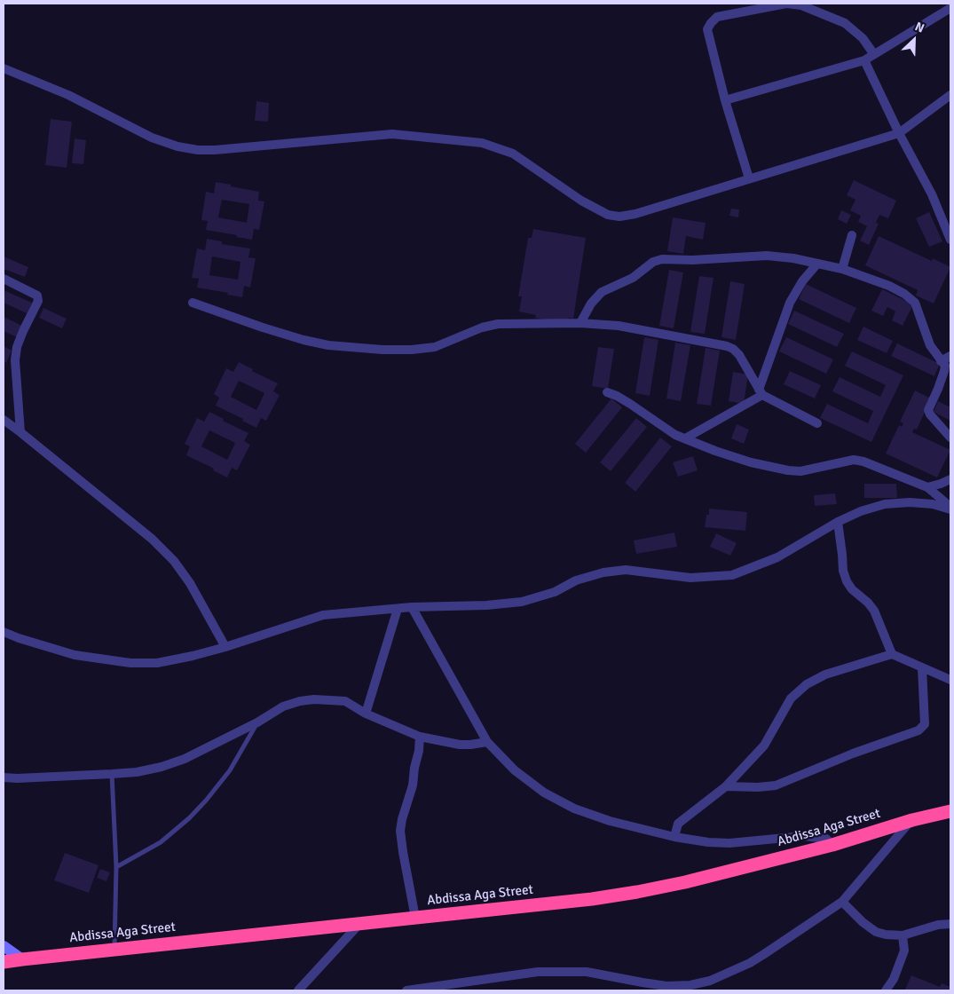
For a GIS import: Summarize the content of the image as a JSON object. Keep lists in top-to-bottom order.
{
  "streets": {
    "highway": ["Abdissa Aga Street"]
  },
  "north": "top right"
}
